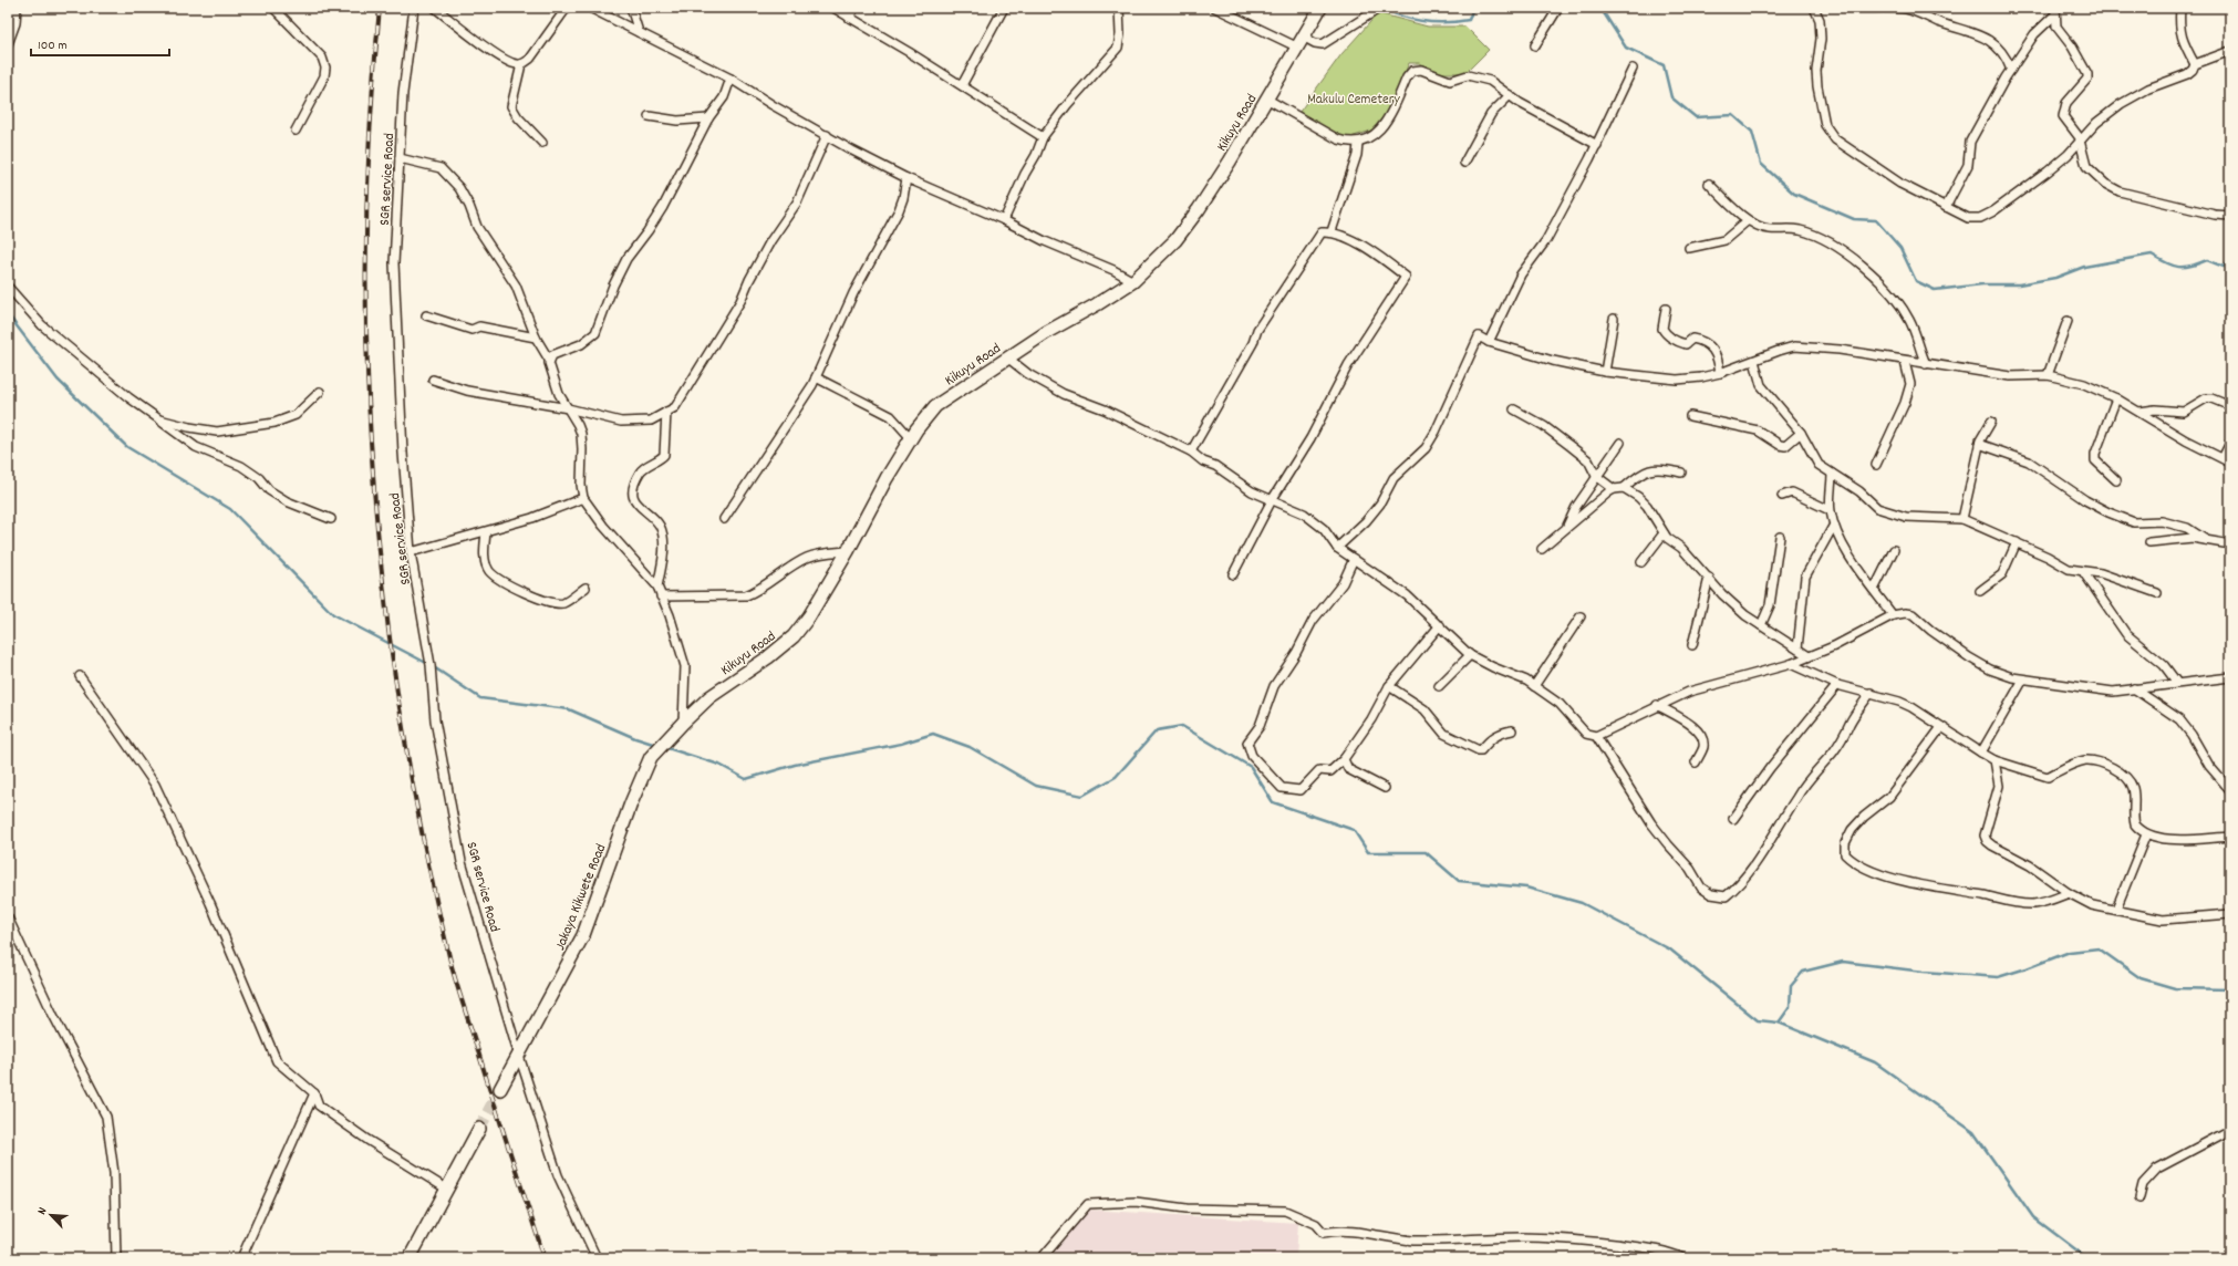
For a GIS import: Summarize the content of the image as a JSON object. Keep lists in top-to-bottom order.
{
  "streets": {
    "main road": ["Kikuyu Road", "Jakaya Kikwete Road"],
    "street": ["SGR service Road"]
  },
  "crossings": [
    ["Kikuyu Road", "Jakaya Kikwete Road"],
    ["SGR service Road", "Jakaya Kikwete Road"]
  ],
  "parks": ["Makulu Cemetery"],
  "scale_bar": "100 m",
  "north": "top left"
}
